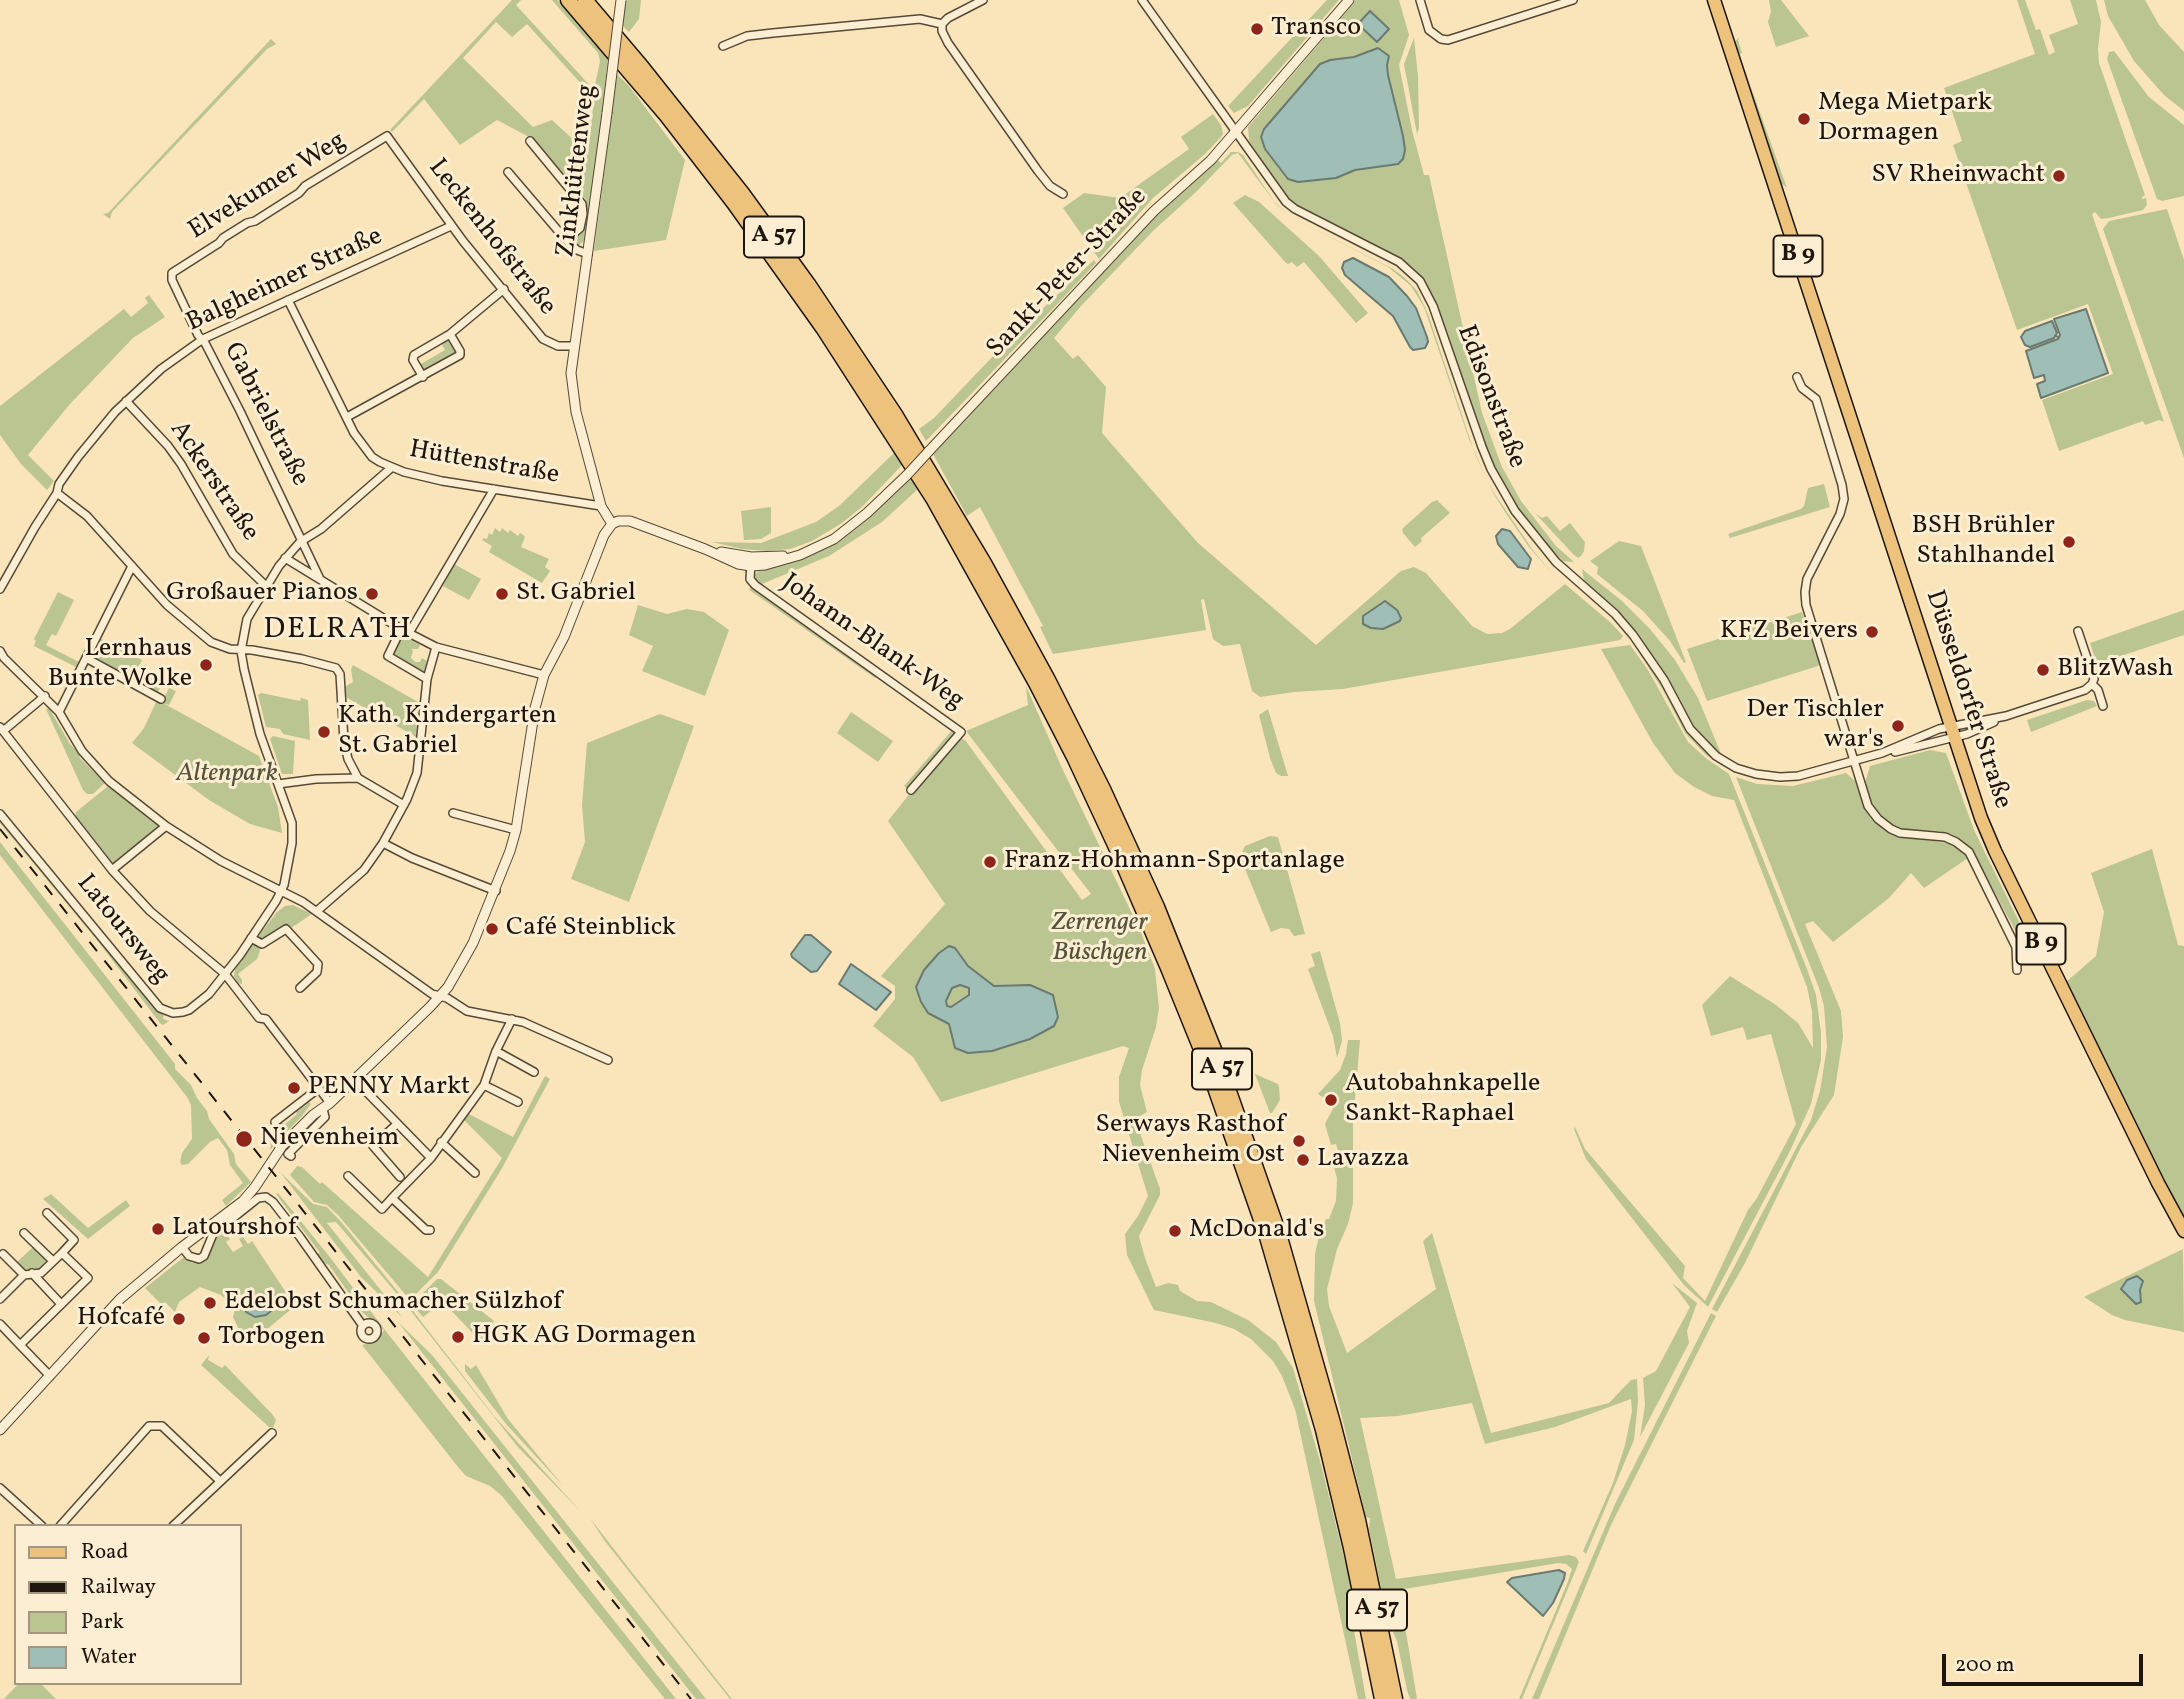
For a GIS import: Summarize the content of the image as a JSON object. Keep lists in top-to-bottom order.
{
  "streets": {
    "highway": ["A 57"],
    "main road": ["B 9", "Düsseldorfer Straße"],
    "street": [
      "Zinkhüttenweg",
      "Elvekumer Weg",
      "Leckenhofstraße",
      "Sankt-Peter-Straße",
      "Balgheimer Straße",
      "Edisonstraße",
      "Gabrielstraße",
      "Hüttenstraße",
      "Ackerstraße",
      "Johann-Blank-Weg",
      "Latoursweg"
    ]
  },
  "crossings": [
    ["Zinkhüttenweg", "Leckenhofstraße"],
    ["Zinkhüttenweg", "Sankt-Peter-Straße"],
    ["Zinkhüttenweg", "Hüttenstraße"],
    ["Elvekumer Weg", "Leckenhofstraße"],
    ["Elvekumer Weg", "Gabrielstraße"],
    ["Leckenhofstraße", "Balgheimer Straße"],
    ["Sankt-Peter-Straße", "Edisonstraße"],
    ["Sankt-Peter-Straße", "Johann-Blank-Weg"],
    ["Balgheimer Straße", "Gabrielstraße"],
    ["Balgheimer Straße", "Hüttenstraße"],
    ["Balgheimer Straße", "Ackerstraße"],
    ["Edisonstraße", "Düsseldorfer Straße"]
  ],
  "districts": ["DELRATH"],
  "parks": ["Altenpark", "Zerrenger Büschgen"],
  "places": [
    "Transco",
    "Mega Mietpark Dormagen",
    "SV Rheinwacht",
    "BSH Brühler Stahlhandel",
    "Großauer Pianos",
    "St. Gabriel",
    "KFZ Beivers",
    "Lernhaus Bunte Wolke",
    "BlitzWash",
    "Der Tischler war's",
    "Kath. Kindergarten St. Gabriel",
    "Franz-Hohmann-Sportanlage",
    "Café Steinblick",
    "PENNY Markt",
    "Autobahnkapelle Sankt-Raphael",
    "Nievenheim",
    "Serways Rasthof Nievenheim Ost",
    "Lavazza",
    "Latourshof",
    "McDonald's",
    "Edelobst Schumacher Sülzhof",
    "Hofcafé",
    "HGK AG Dormagen",
    "Torbogen"
  ],
  "legend": [
    "Road",
    "Railway",
    "Park",
    "Water"
  ],
  "scale_bar": "200 m"
}
